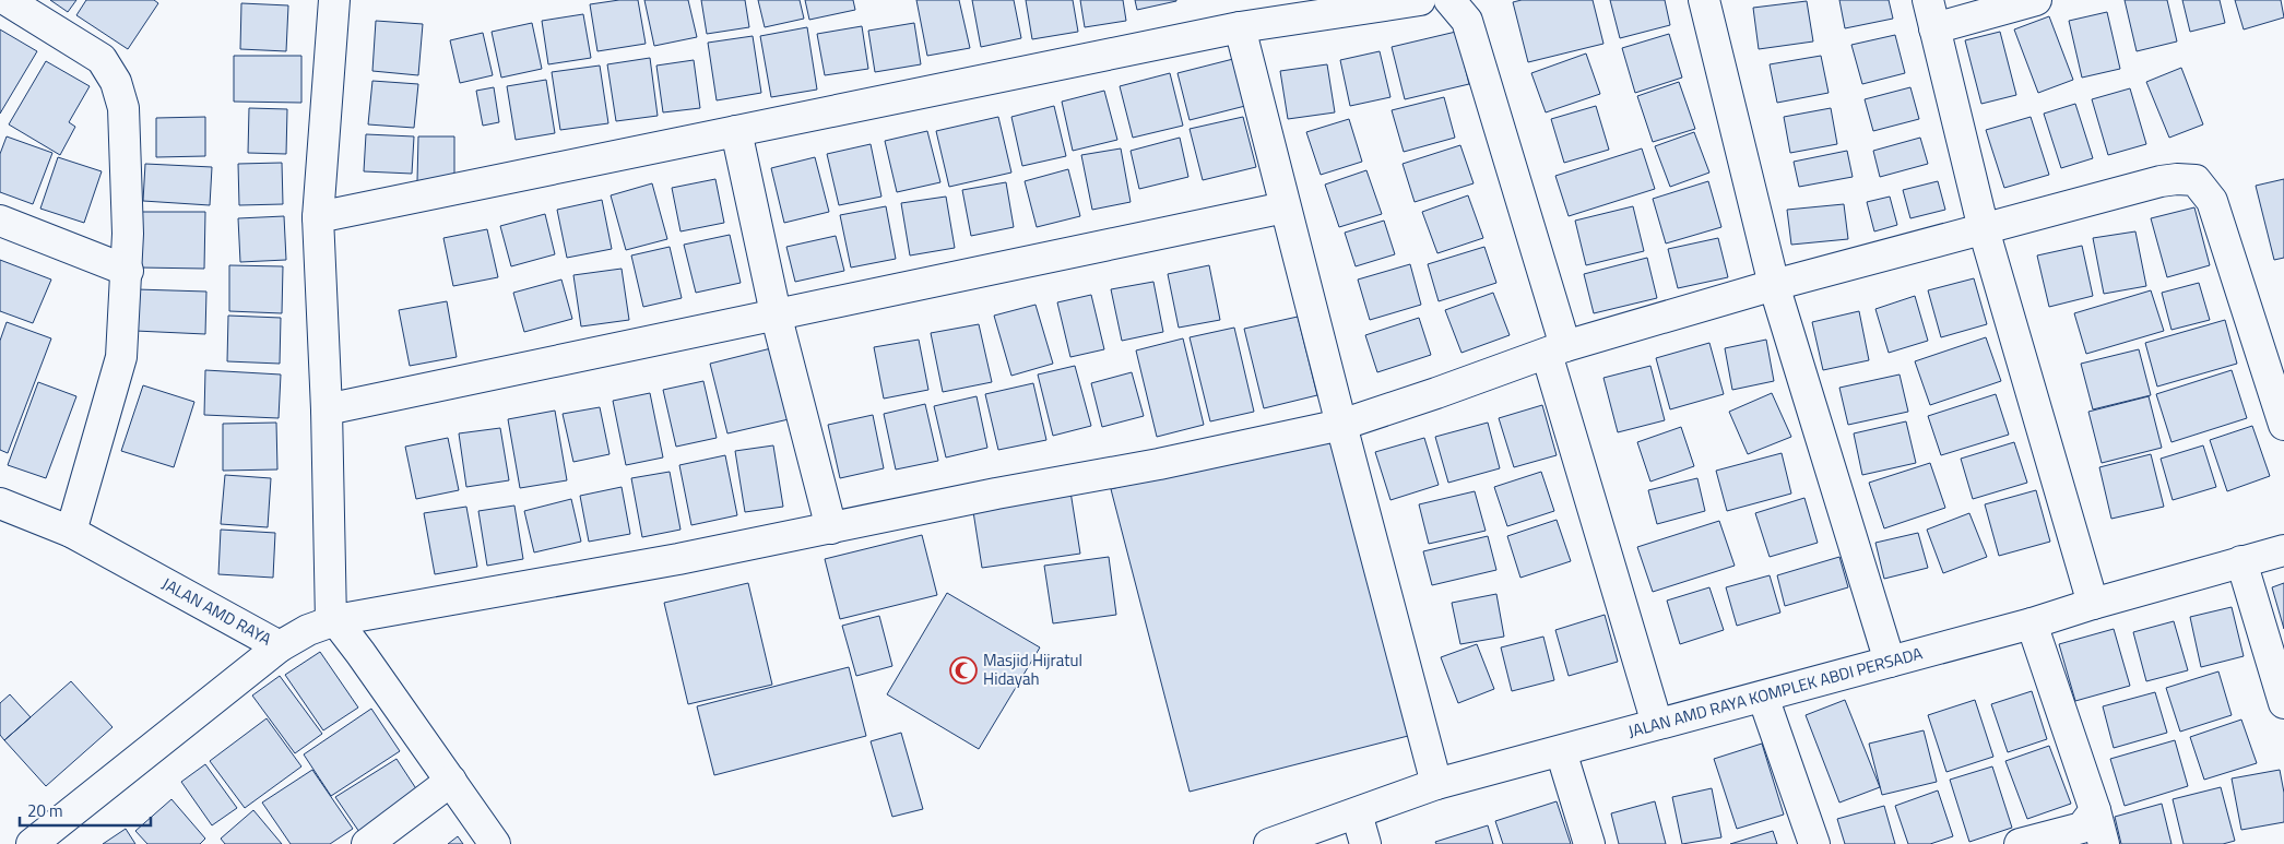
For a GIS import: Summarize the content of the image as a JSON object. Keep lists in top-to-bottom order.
{
  "streets": {
    "street": ["JALAN AMD RAYA", "JALAN AMD RAYA KOMPLEK ABDI PERSADA"]
  },
  "places": {
    "mosque": ["Masjid Hijratul Hidayah"]
  },
  "scale_bar": "20 m"
}
